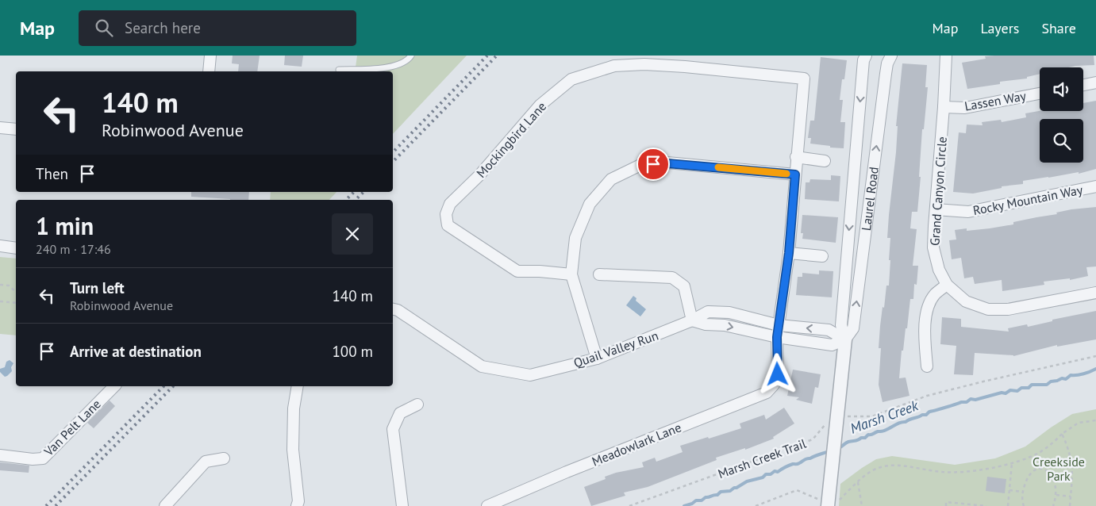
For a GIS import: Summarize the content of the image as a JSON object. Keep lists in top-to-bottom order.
{
  "streets": {
    "street": [
      "Lassen Way",
      "Mockingbird Lane",
      "Grand Canyon Circle",
      "Laurel Road",
      "Rocky Mountain Way",
      "Quail Valley Run",
      "Van Pelt Lane",
      "Meadowlark Lane"
    ],
    "path": ["Marsh Creek Trail"]
  },
  "crossings": [
    ["Lassen Way", "Grand Canyon Circle"],
    ["Grand Canyon Circle", "Rocky Mountain Way"],
    ["Laurel Road", "Quail Valley Run"],
    ["Laurel Road", "Marsh Creek Trail"]
  ],
  "water": ["Marsh Creek"],
  "parks": ["Creekside Park"],
  "page": {
    "header": "Map",
    "search": "Search here",
    "nav": ["Map", "Layers", "Share"],
    "turn": ["140 m", "Robinwood Avenue"],
    "then": "Then",
    "heading": ["1 min", "240 m · 17:46"],
    "list": [
      {
        "name": "Turn left",
        "note": "Robinwood Avenue",
        "value": "140 m"
      },
      {
        "name": "Arrive at destination",
        "value": "100 m"
      }
    ]
  }
}
